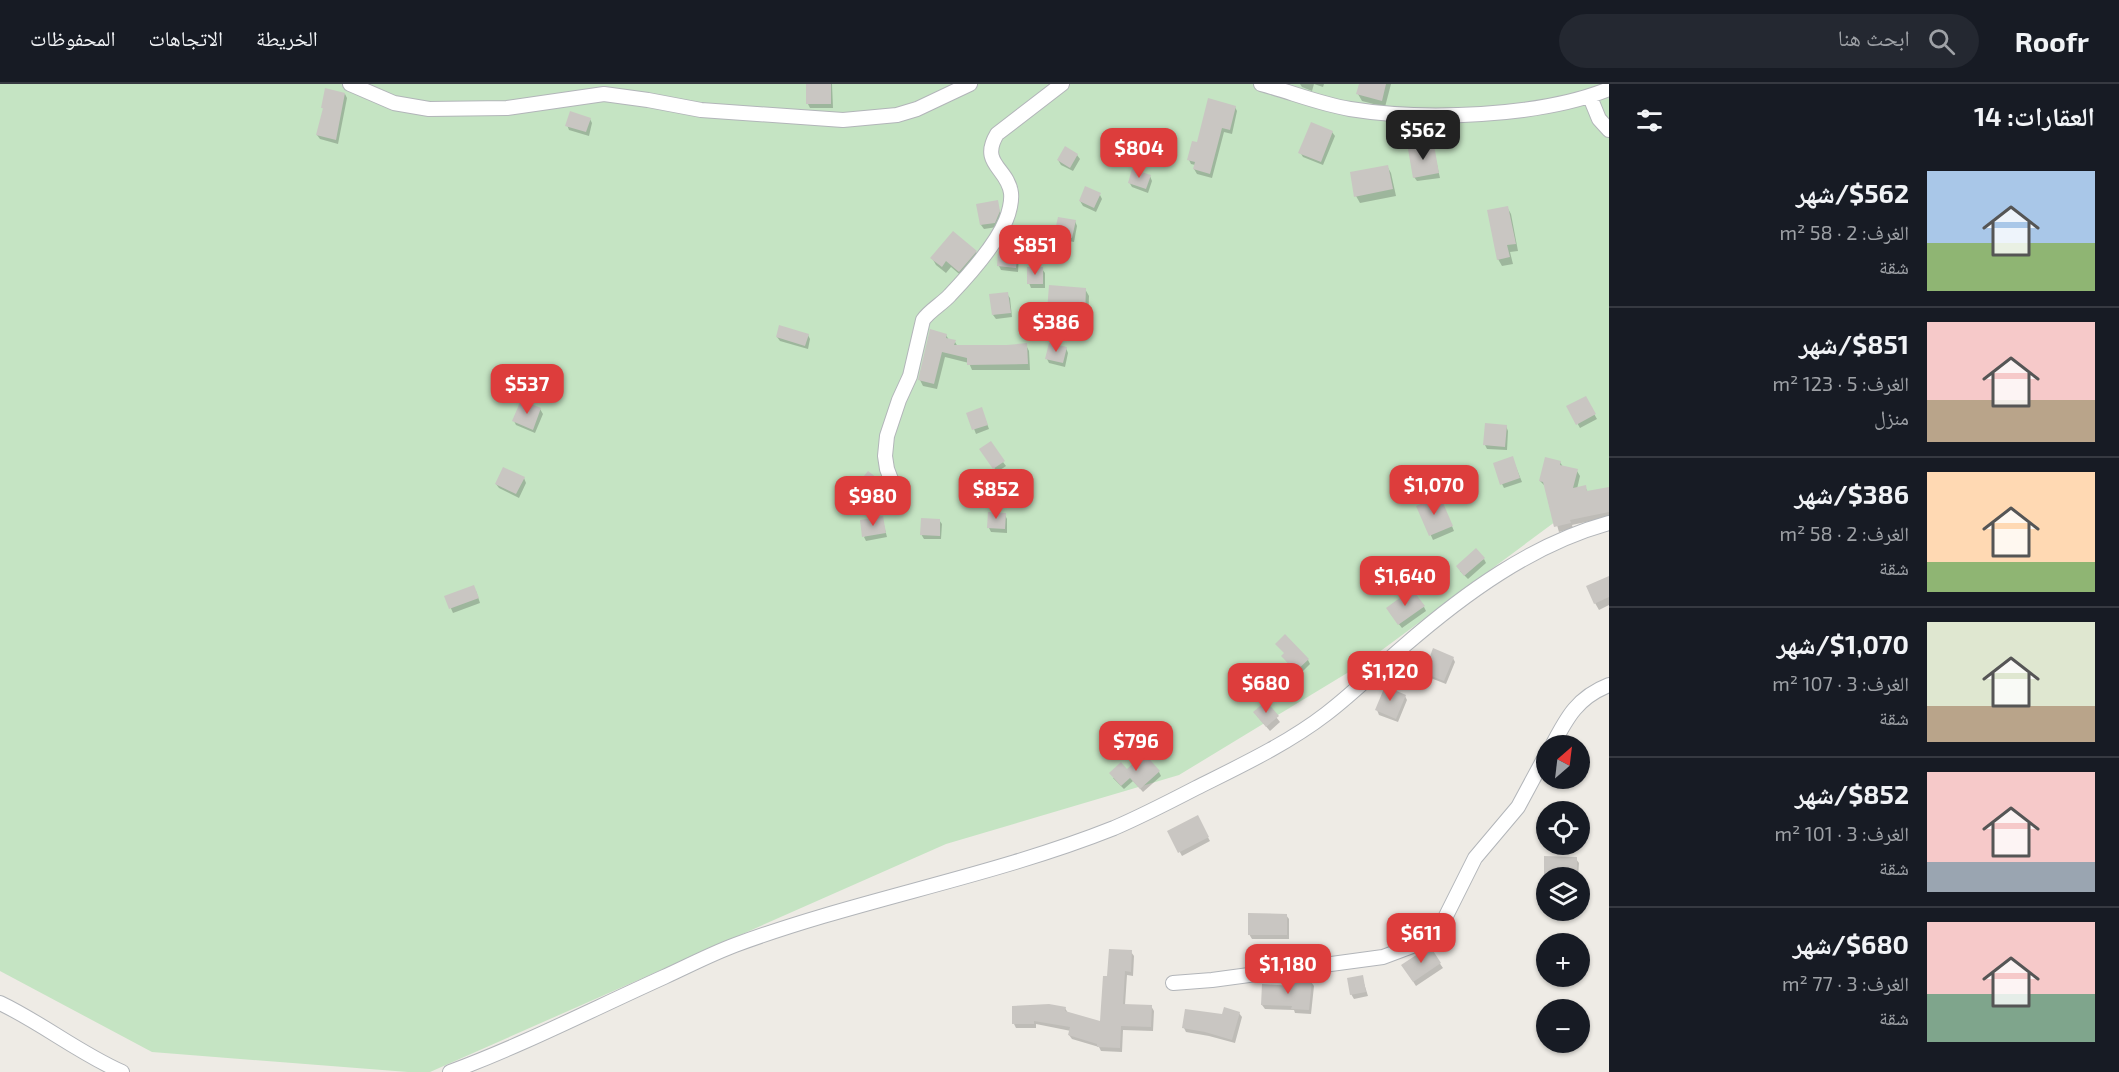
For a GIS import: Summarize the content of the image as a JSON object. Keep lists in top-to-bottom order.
{
  "north": "top right",
  "page": {
    "header": "Roofr",
    "search": "ابحث هنا",
    "nav": ["الخريطة", "الاتجاهات", "المحفوظات"],
    "heading": "العقارات: 14",
    "price": [
      "$562",
      "$804",
      "$851",
      "$386",
      "$537",
      "$1,070",
      "$852",
      "$980",
      "$1,640",
      "$1,120",
      "$680",
      "$796",
      "$611",
      "$1,180"
    ],
    "list": [
      {
        "name": "$562/شهر",
        "note": "الغرف: 2 · 58 m² · شقة"
      },
      {
        "name": "$851/شهر",
        "note": "الغرف: 5 · 123 m² · منزل"
      },
      {
        "name": "$386/شهر",
        "note": "الغرف: 2 · 58 m² · شقة"
      },
      {
        "name": "$1,070/شهر",
        "note": "الغرف: 3 · 107 m² · شقة"
      },
      {
        "name": "$852/شهر",
        "note": "الغرف: 3 · 101 m² · شقة"
      },
      {
        "name": "$680/شهر",
        "note": "الغرف: 3 · 77 m² · شقة"
      }
    ],
    "map_buttons": ["+", "−"]
  }
}
